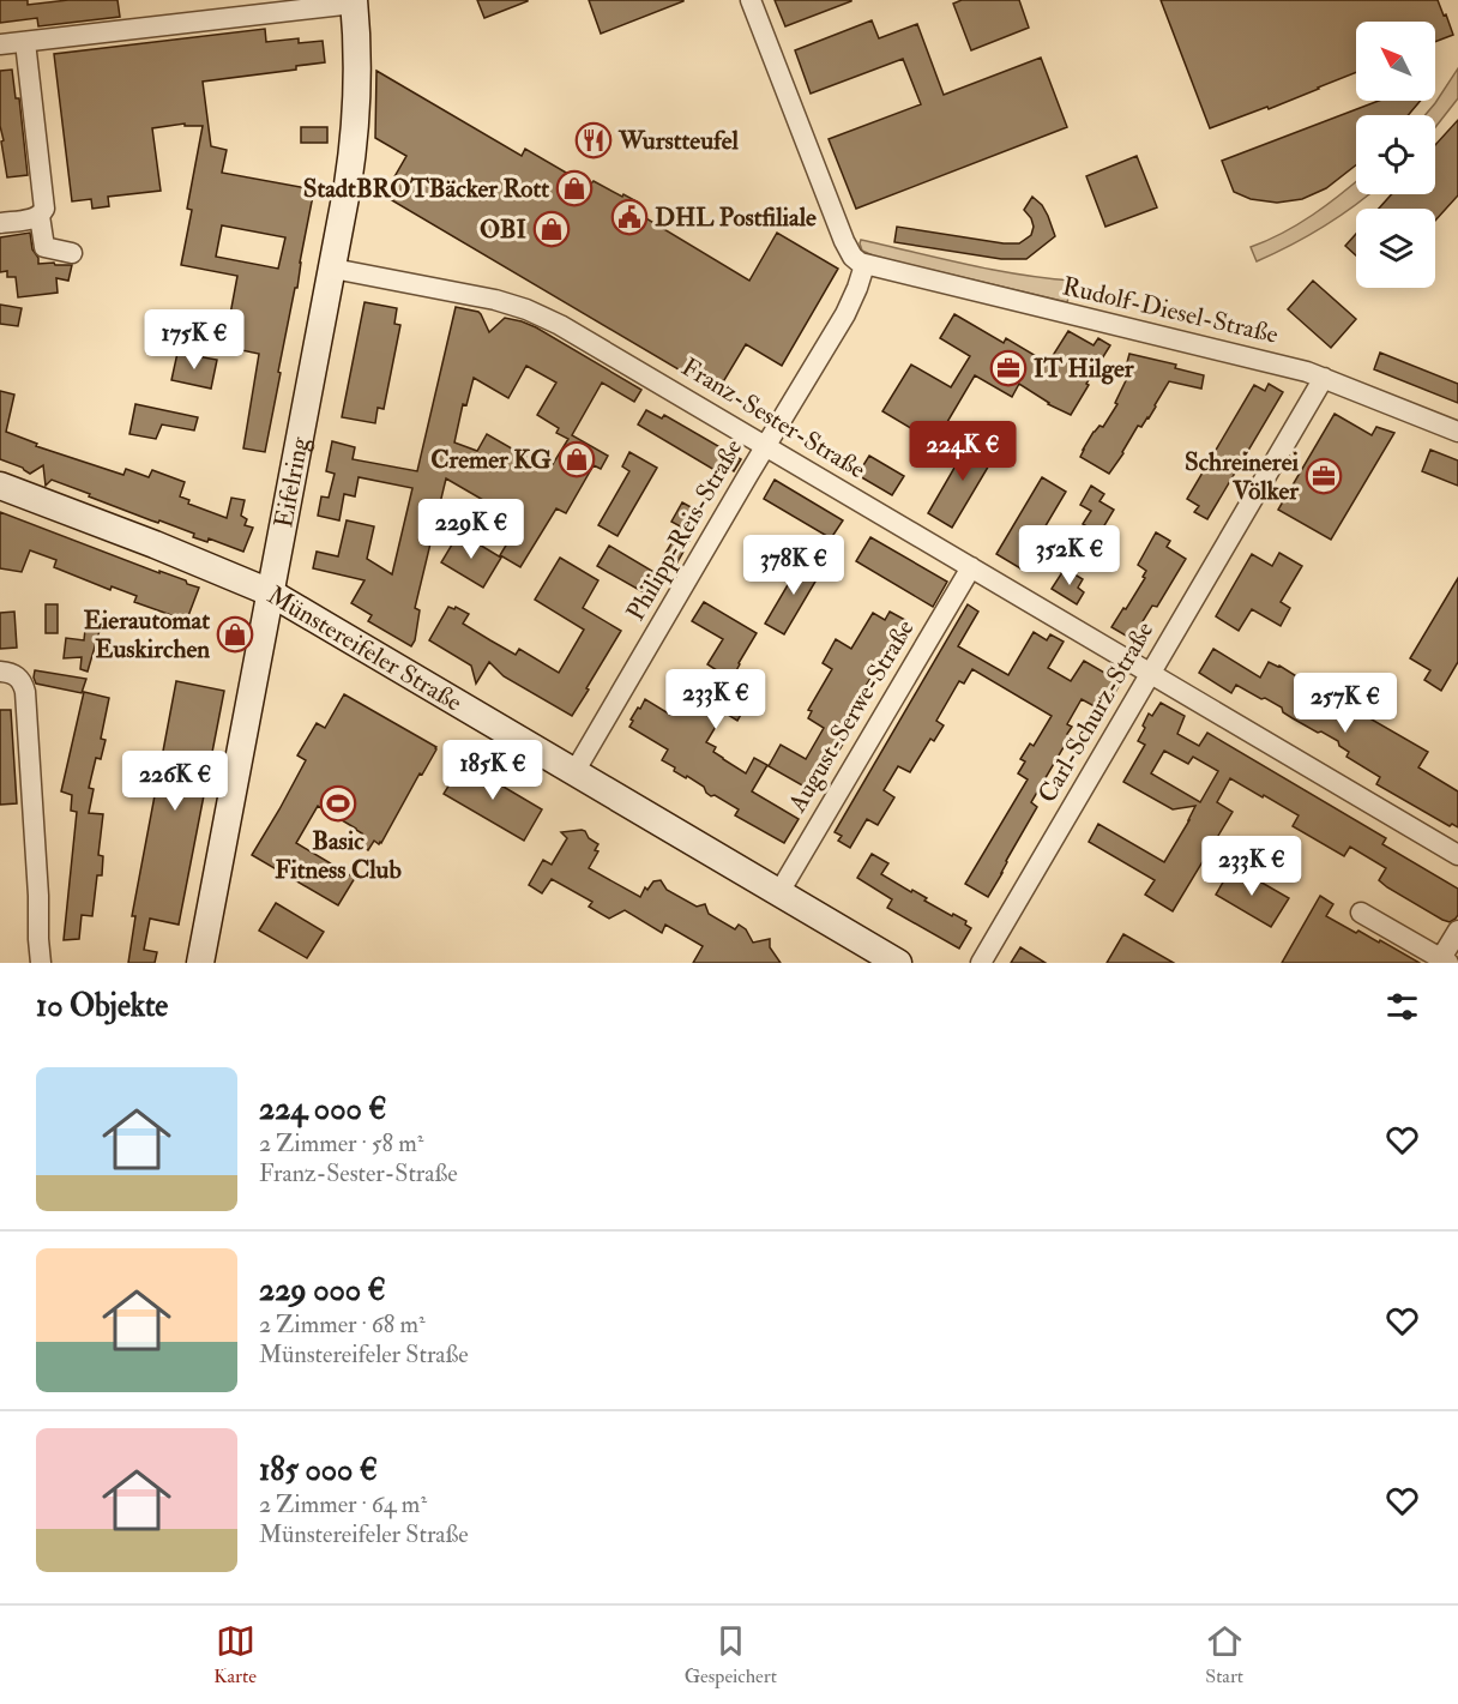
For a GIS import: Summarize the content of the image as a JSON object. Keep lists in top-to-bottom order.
{
  "streets": {
    "street": [
      "Rudolf-Diesel-Straße",
      "Franz-Sester-Straße",
      "Eifelring",
      "Philipp-Reis-Straße",
      "Münstereifeler Straße",
      "Carl-Schurz-Straße",
      "August-Serwe-Straße"
    ]
  },
  "crossings": [
    ["Rudolf-Diesel-Straße", "Philipp-Reis-Straße"],
    ["Rudolf-Diesel-Straße", "Carl-Schurz-Straße"],
    ["Franz-Sester-Straße", "Eifelring"],
    ["Franz-Sester-Straße", "Philipp-Reis-Straße"],
    ["Franz-Sester-Straße", "Carl-Schurz-Straße"],
    ["Franz-Sester-Straße", "August-Serwe-Straße"],
    ["Eifelring", "Münstereifeler Straße"],
    ["Philipp-Reis-Straße", "Münstereifeler Straße"],
    ["Münstereifeler Straße", "August-Serwe-Straße"]
  ],
  "places": {
    "restaurant": ["Wurstteufel"],
    "shop": [
      "StadtBROTBäcker Rott",
      "OBI",
      "Cremer KG",
      "Eierautomat Euskirchen"
    ],
    "public building": ["DHL Postfiliale"],
    "office": ["IT Hilger", "Schreinerei Völker"],
    "sports": ["Basic Fitness Club"]
  },
  "north": "top left",
  "page": {
    "price": [
      "175K €",
      "224K €",
      "229K €",
      "352K €",
      "378K €",
      "233K €",
      "257K €",
      "185K €",
      "226K €",
      "233K €"
    ],
    "heading": "10 Objekte",
    "list": [
      {
        "name": "224 000 €",
        "note": "2 Zimmer · 58 m² · Franz-Sester-Straße"
      },
      {
        "name": "229 000 €",
        "note": "2 Zimmer · 68 m² · Münstereifeler Straße"
      },
      {
        "name": "185 000 €",
        "note": "2 Zimmer · 64 m² · Münstereifeler Straße"
      }
    ],
    "tabs": ["Karte", "Gespeichert", "Start"]
  }
}
